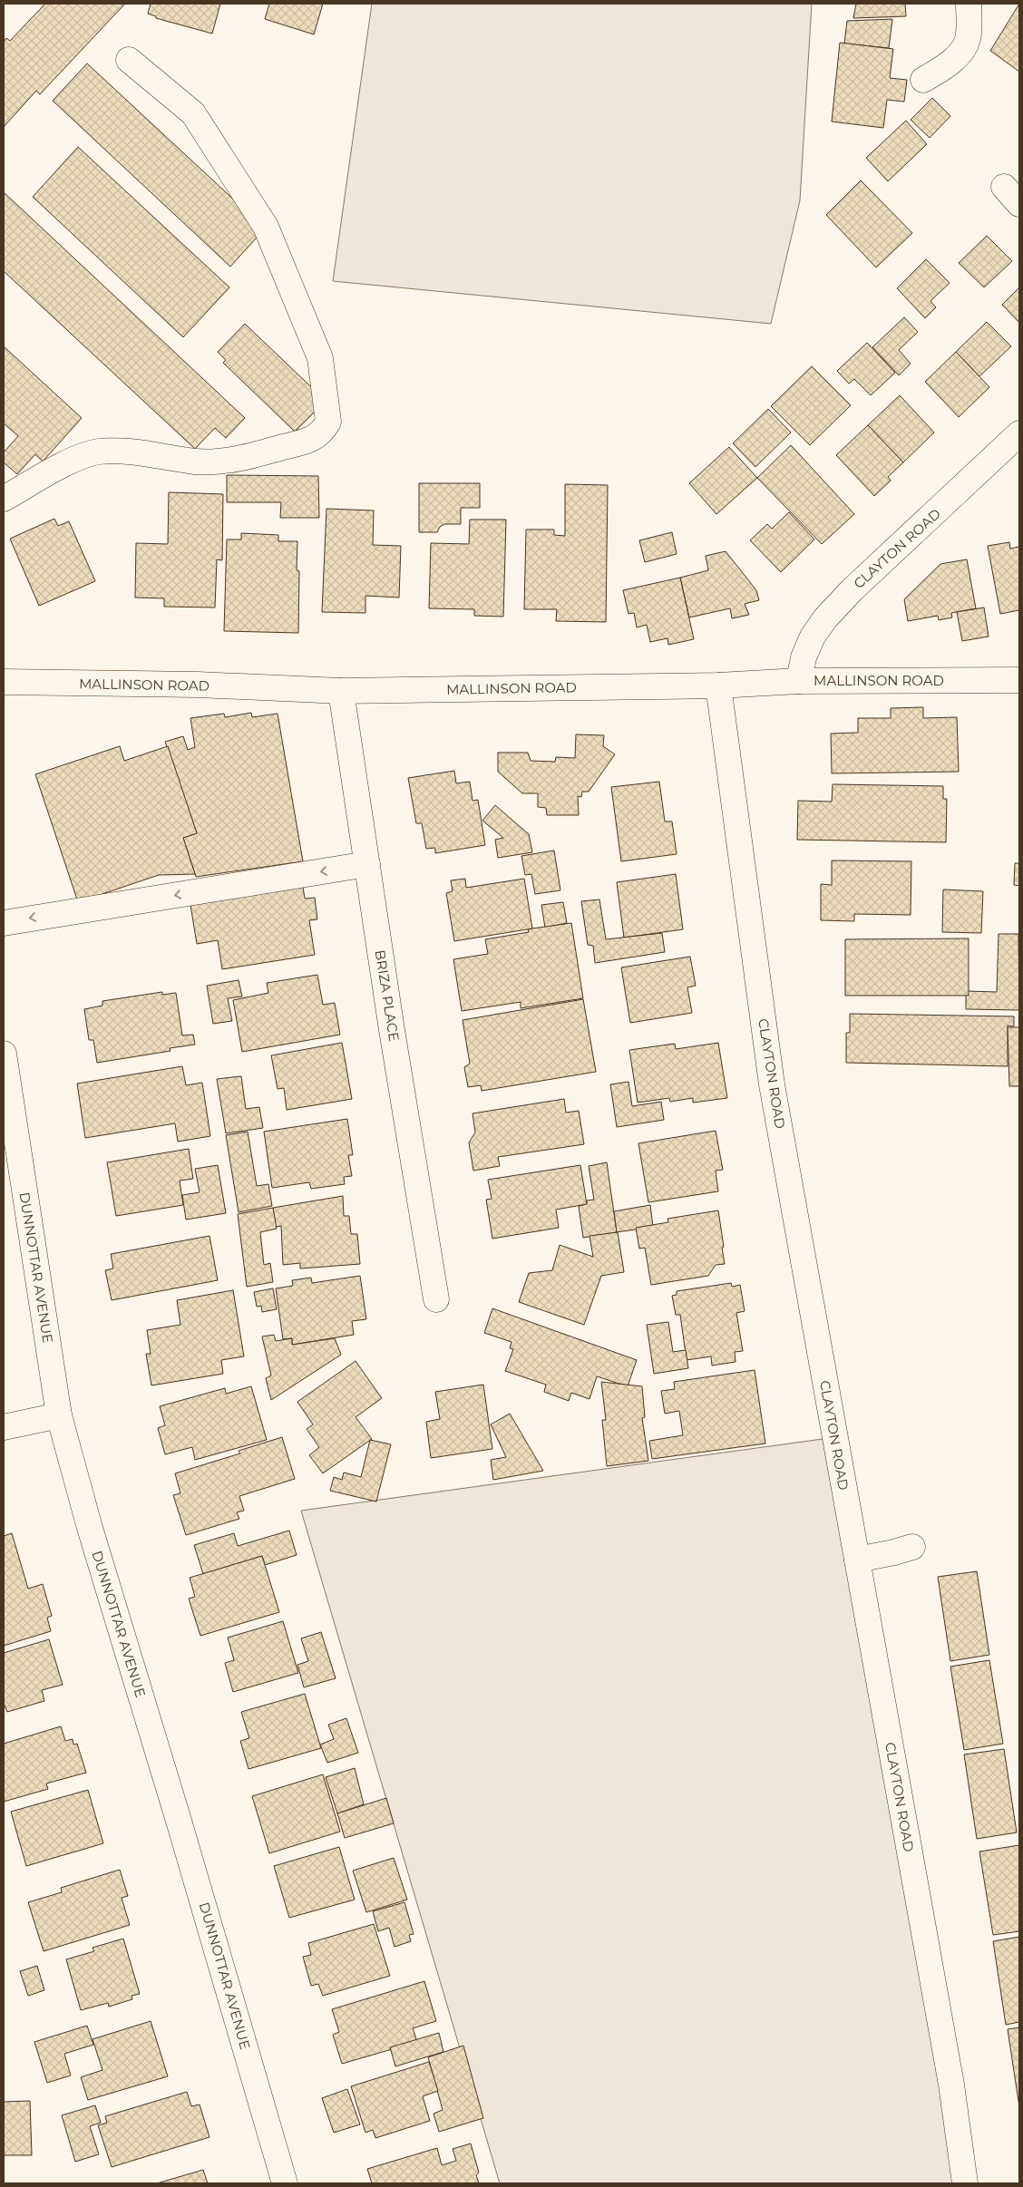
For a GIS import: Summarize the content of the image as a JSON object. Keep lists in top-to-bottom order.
{
  "streets": {
    "street": [
      "CLAYTON ROAD",
      "MALLINSON ROAD",
      "BRIZA PLACE",
      "DUNNOTTAR AVENUE"
    ]
  },
  "crossings": [
    ["CLAYTON ROAD", "MALLINSON ROAD"],
    ["MALLINSON ROAD", "BRIZA PLACE"]
  ]
}
